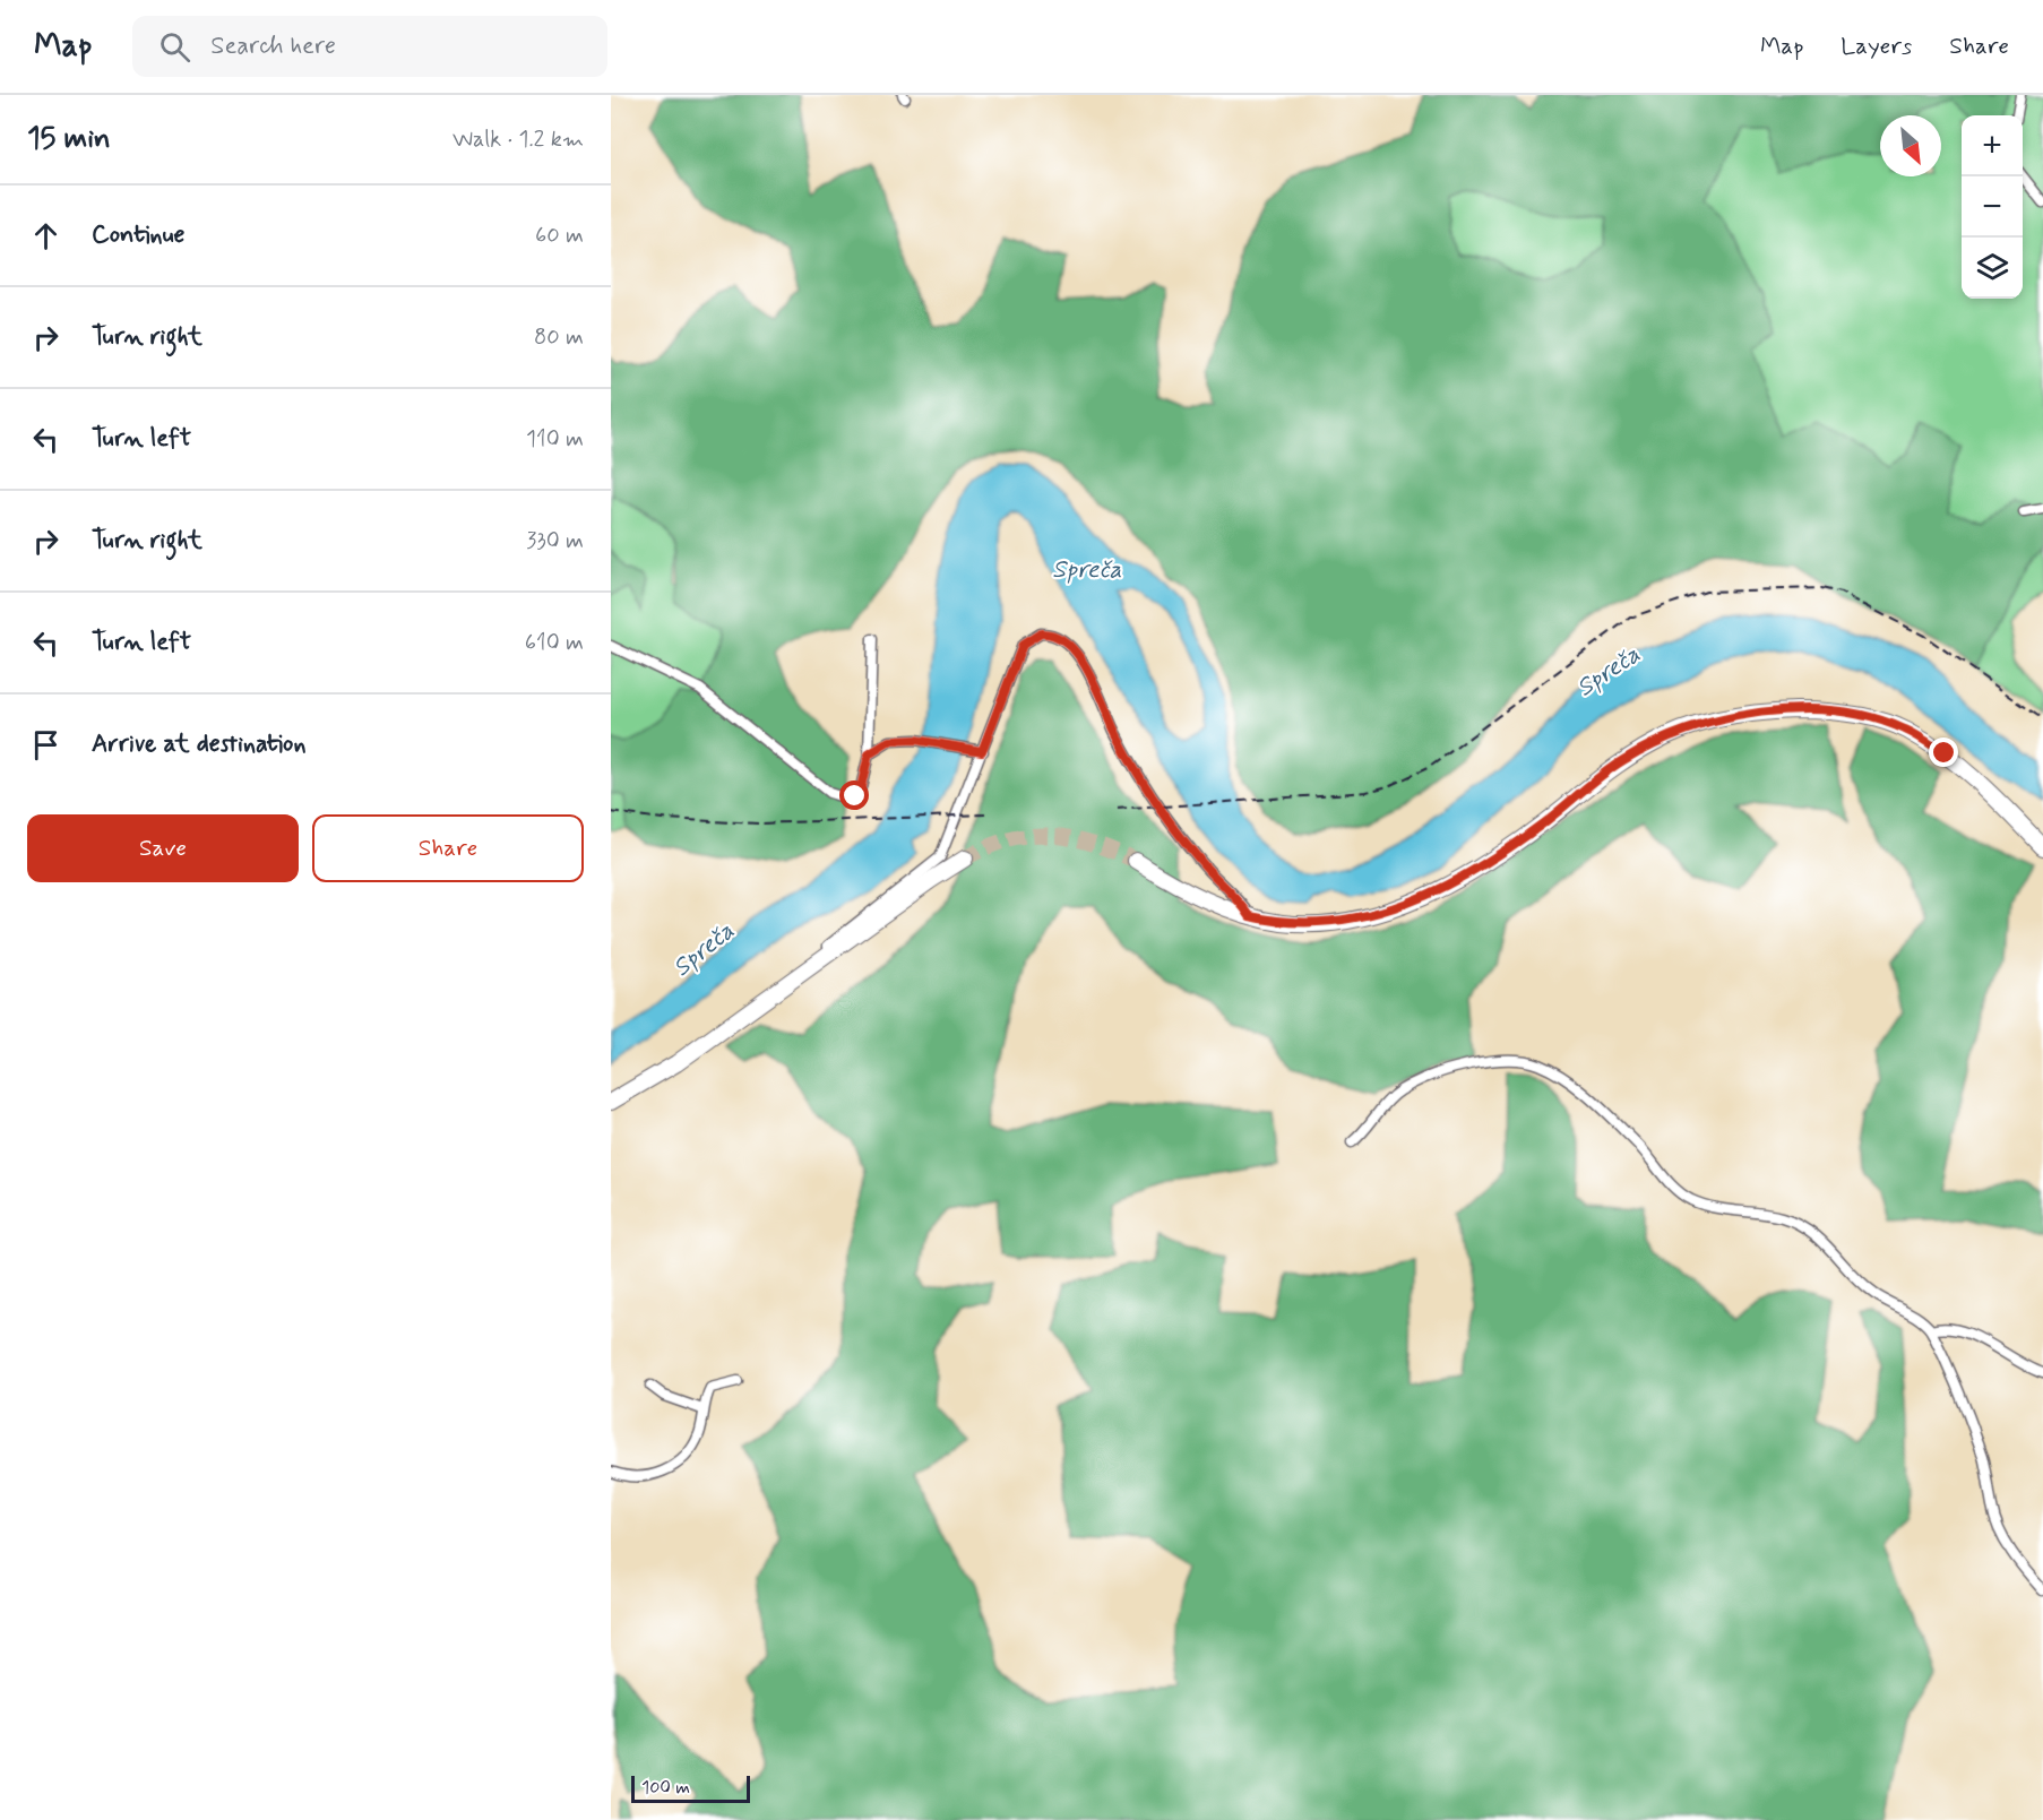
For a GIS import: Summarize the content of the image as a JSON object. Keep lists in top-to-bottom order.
{
  "water": ["Spreča"],
  "scale_bar": "100 m",
  "north": "bottom right",
  "page": {
    "header": "Map",
    "search": "Search here",
    "nav": ["Map", "Layers", "Share"],
    "heading": ["15 min", "Walk · 1.2 km"],
    "map_buttons": ["+", "−"],
    "list": [
      ["Continue", "60 m"],
      ["Turn right", "80 m"],
      ["Turn left", "110 m"],
      ["Turn right", "330 m"],
      ["Turn left", "610 m"],
      "Arrive at destination"
    ],
    "buttons": ["Save", "Share"],
    "scale": "100 m"
  }
}
